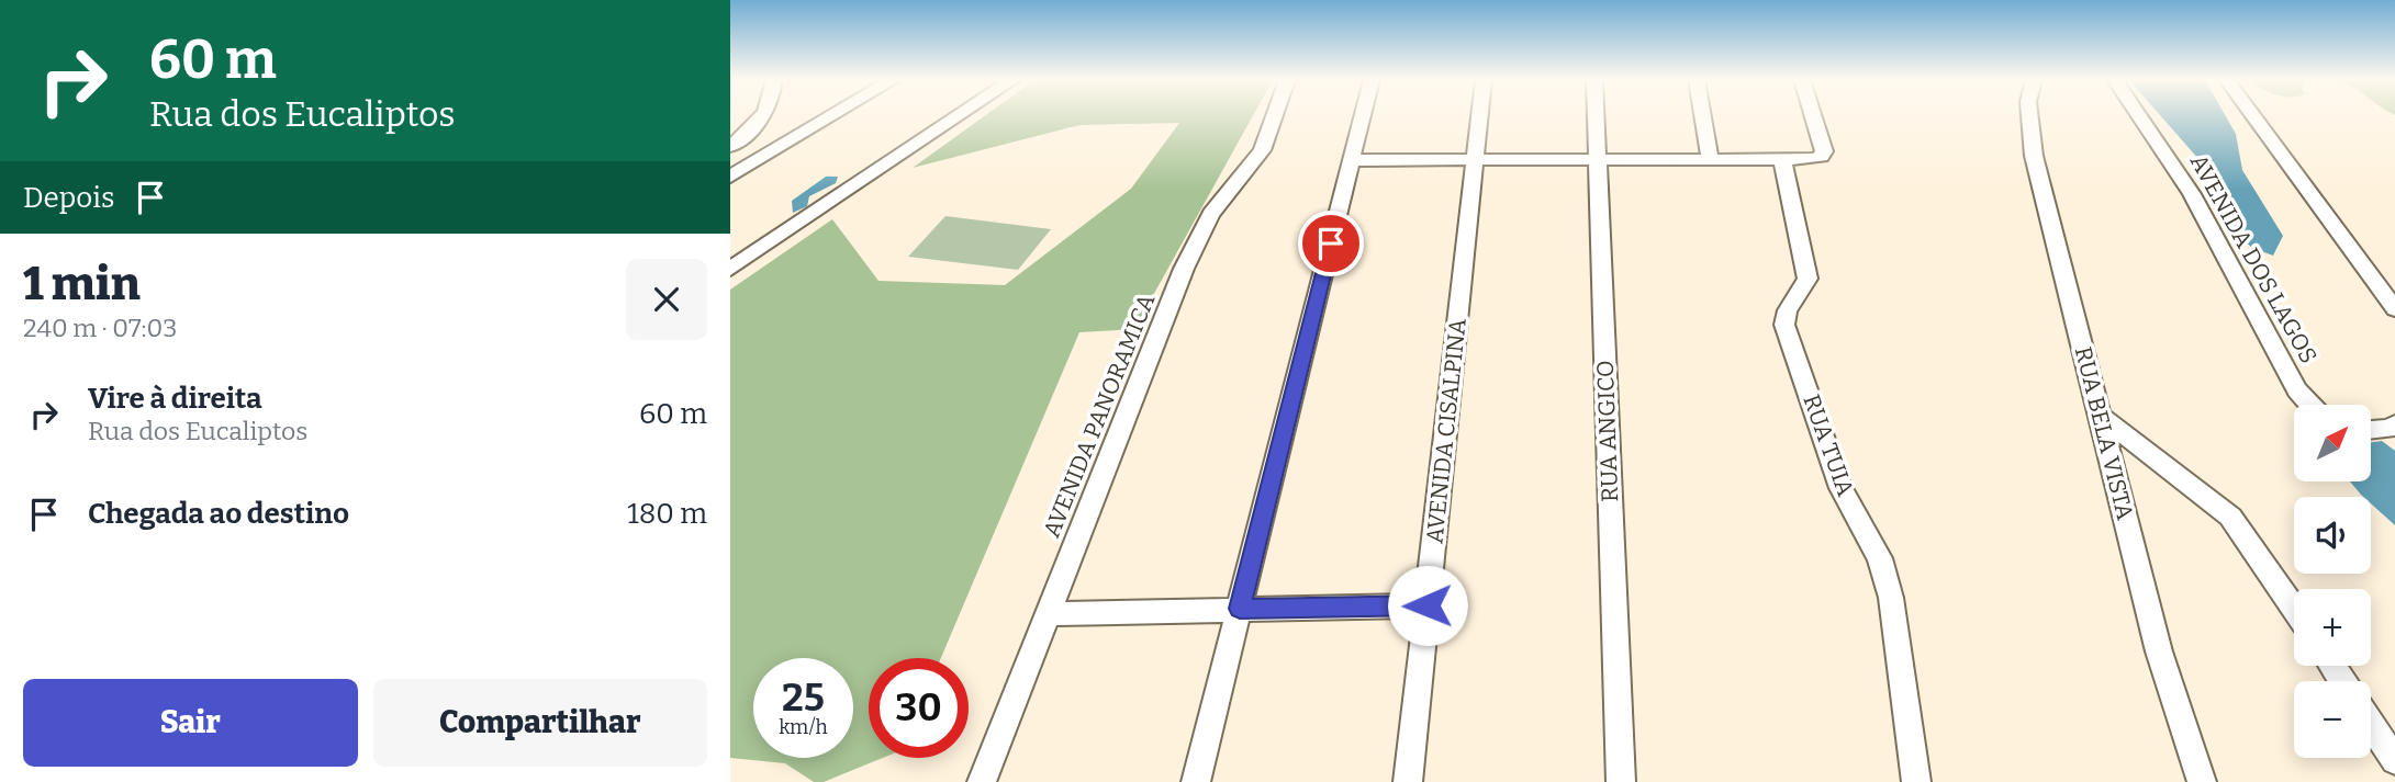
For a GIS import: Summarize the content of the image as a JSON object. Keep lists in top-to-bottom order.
{
  "streets": {
    "street": [
      "AVENIDA DOS LAGOS",
      "AVENIDA PANORAMICA",
      "AVENIDA CISALPINA",
      "RUA ANGICO",
      "RUA BELA VISTA",
      "RUA TUIA"
    ]
  },
  "north": "top right",
  "page": {
    "turn": ["60 m", "Rua dos Eucaliptos"],
    "then": "Depois",
    "heading": ["1 min", "240 m · 07:03"],
    "list": [
      {
        "name": "Vire à direita",
        "note": "Rua dos Eucaliptos",
        "value": "60 m"
      },
      {
        "name": "Chegada ao destino",
        "value": "180 m"
      }
    ],
    "map_buttons": ["+", "−"],
    "speed": "25 km/h",
    "limit": "30",
    "buttons": ["Sair", "Compartilhar"]
  }
}
